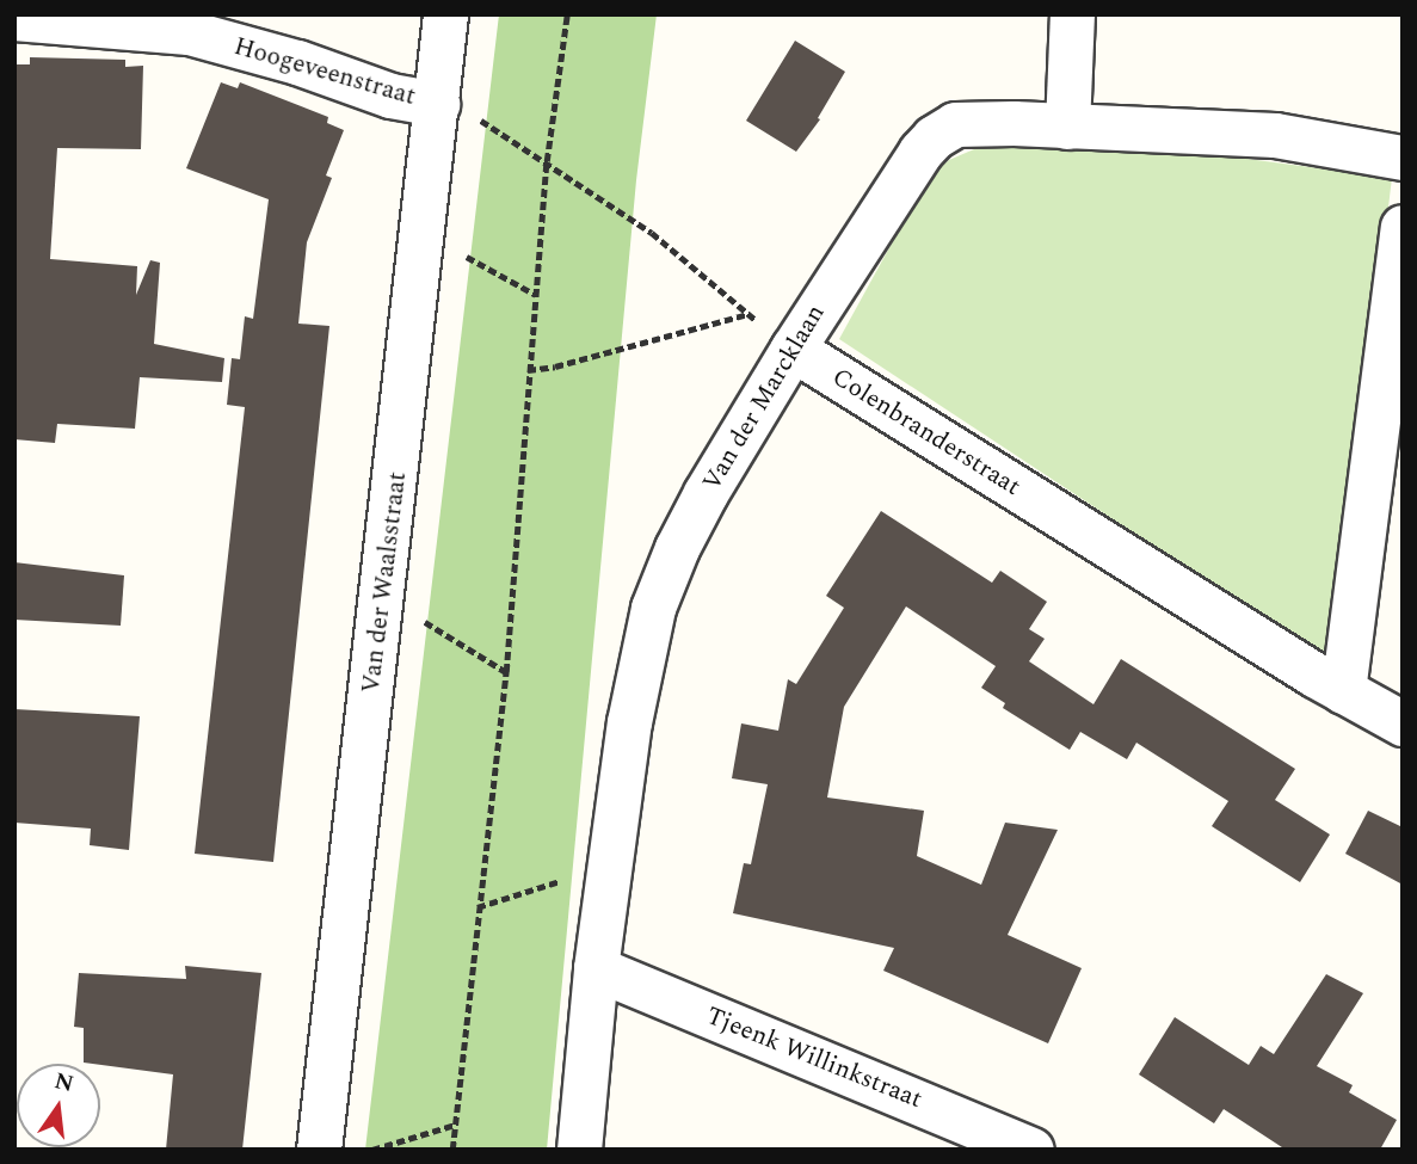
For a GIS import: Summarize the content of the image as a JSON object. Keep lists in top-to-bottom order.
{
  "streets": {
    "street": [
      "Hoogeveenstraat",
      "Van der Marcklaan",
      "Colenbranderstraat",
      "Van der Waalsstraat",
      "Tjeenk Willinkstraat"
    ]
  },
  "crossings": [
    ["Hoogeveenstraat", "Van der Waalsstraat"],
    ["Van der Marcklaan", "Colenbranderstraat"],
    ["Van der Marcklaan", "Tjeenk Willinkstraat"]
  ],
  "north": "top"
}
